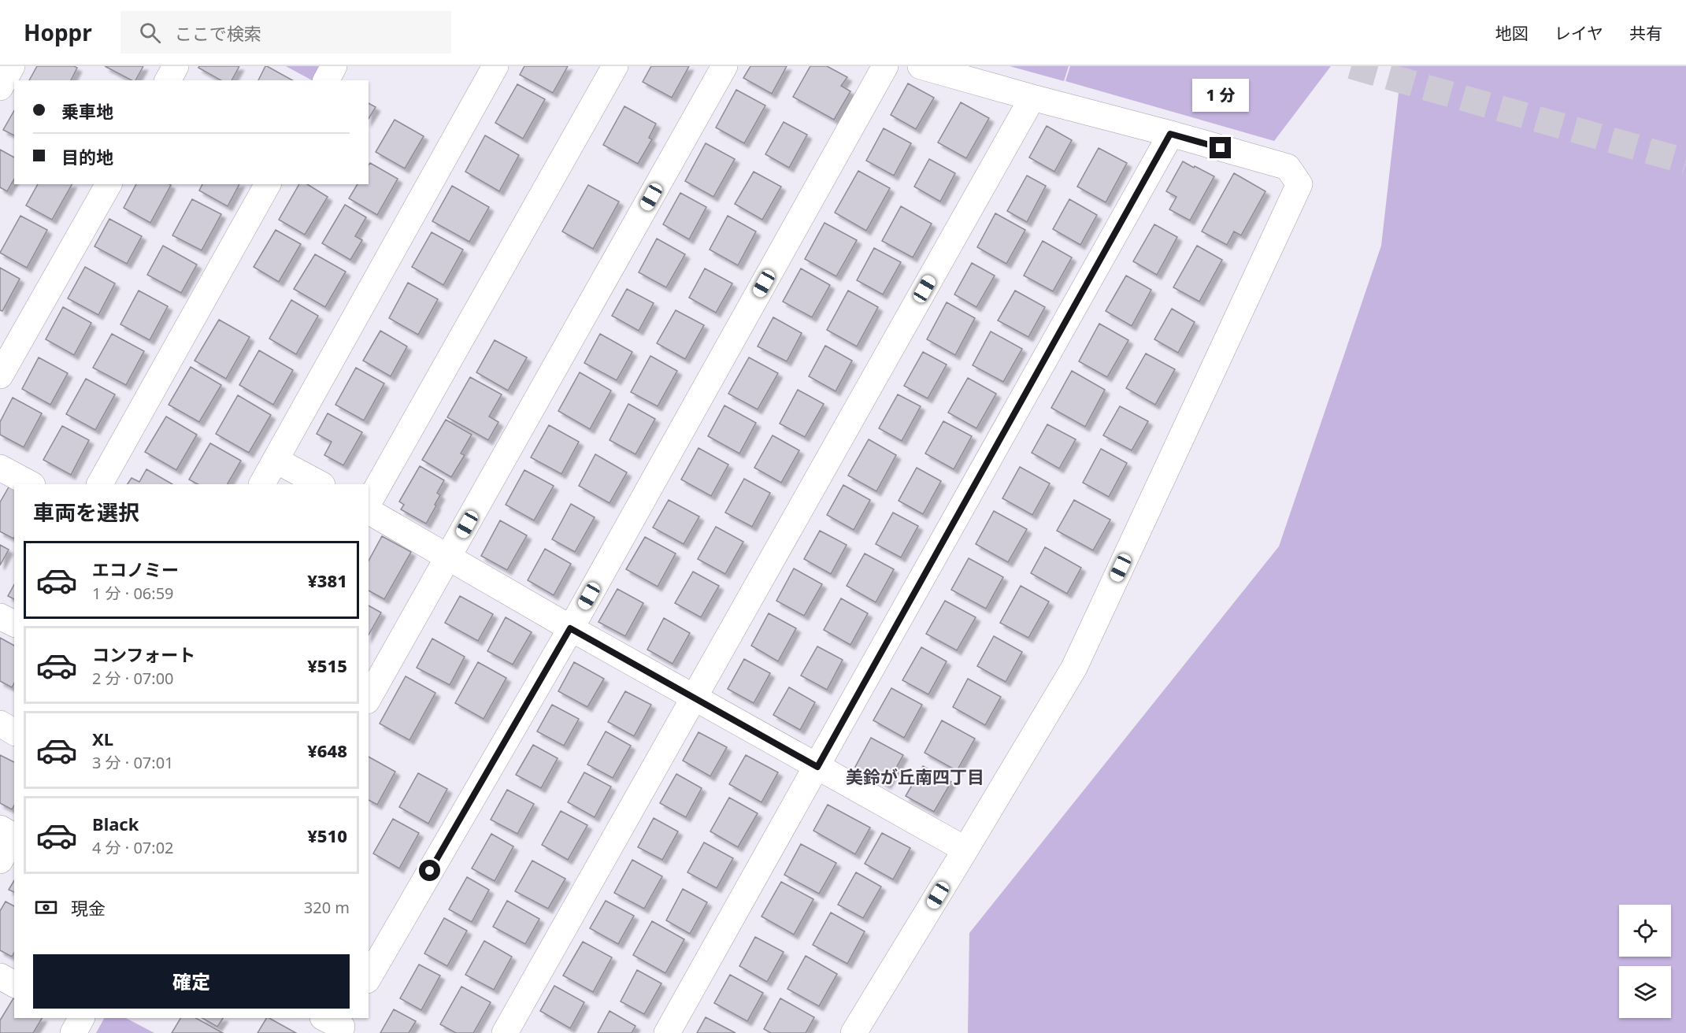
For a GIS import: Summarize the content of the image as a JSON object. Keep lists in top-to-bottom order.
{
  "districts": ["美鈴が丘南四丁目"],
  "page": {
    "header": "Hoppr",
    "search": "ここで検索",
    "nav": ["地図", "レイヤ", "共有"],
    "bubble": "1 分",
    "banner": ["乗車地", "目的地"],
    "heading": "車両を選択",
    "list": [
      {
        "name": "エコノミー",
        "note": "1 分 · 06:59",
        "value": "¥381"
      },
      {
        "name": "コンフォート",
        "note": "2 分 · 07:00",
        "value": "¥515"
      },
      {
        "name": "XL",
        "note": "3 分 · 07:01",
        "value": "¥648"
      },
      {
        "name": "Black",
        "note": "4 分 · 07:02",
        "value": "¥510"
      }
    ],
    "pay": ["現金", "320 m"],
    "buttons": "確定"
  }
}
